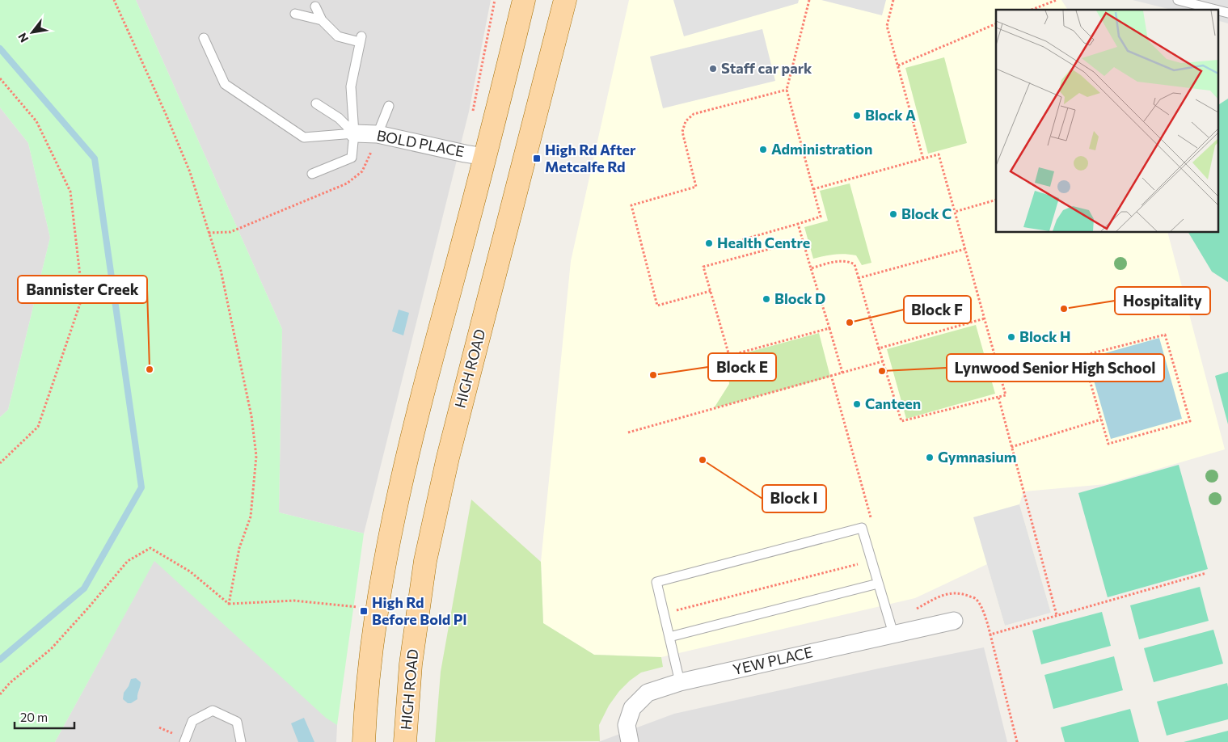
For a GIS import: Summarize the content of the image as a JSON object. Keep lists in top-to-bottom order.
{
  "streets": {
    "main road": ["HIGH ROAD"],
    "street": ["BOLD PLACE", "YEW PLACE"]
  },
  "places": {
    "other": [
      "Staff car park",
      "Block A",
      "Administration",
      "Block C",
      "Health Centre",
      "Block D",
      "Hospitality",
      "Block F",
      "Block H",
      "Bannister Creek",
      "Lynwood Senior High School",
      "Block E",
      "Canteen",
      "Gymnasium",
      "Block I"
    ],
    "transit": ["High Rd After Metcalfe Rd", "High Rd Before Bold Pl"]
  },
  "scale_bar": "20 m",
  "north": "bottom left"
}
